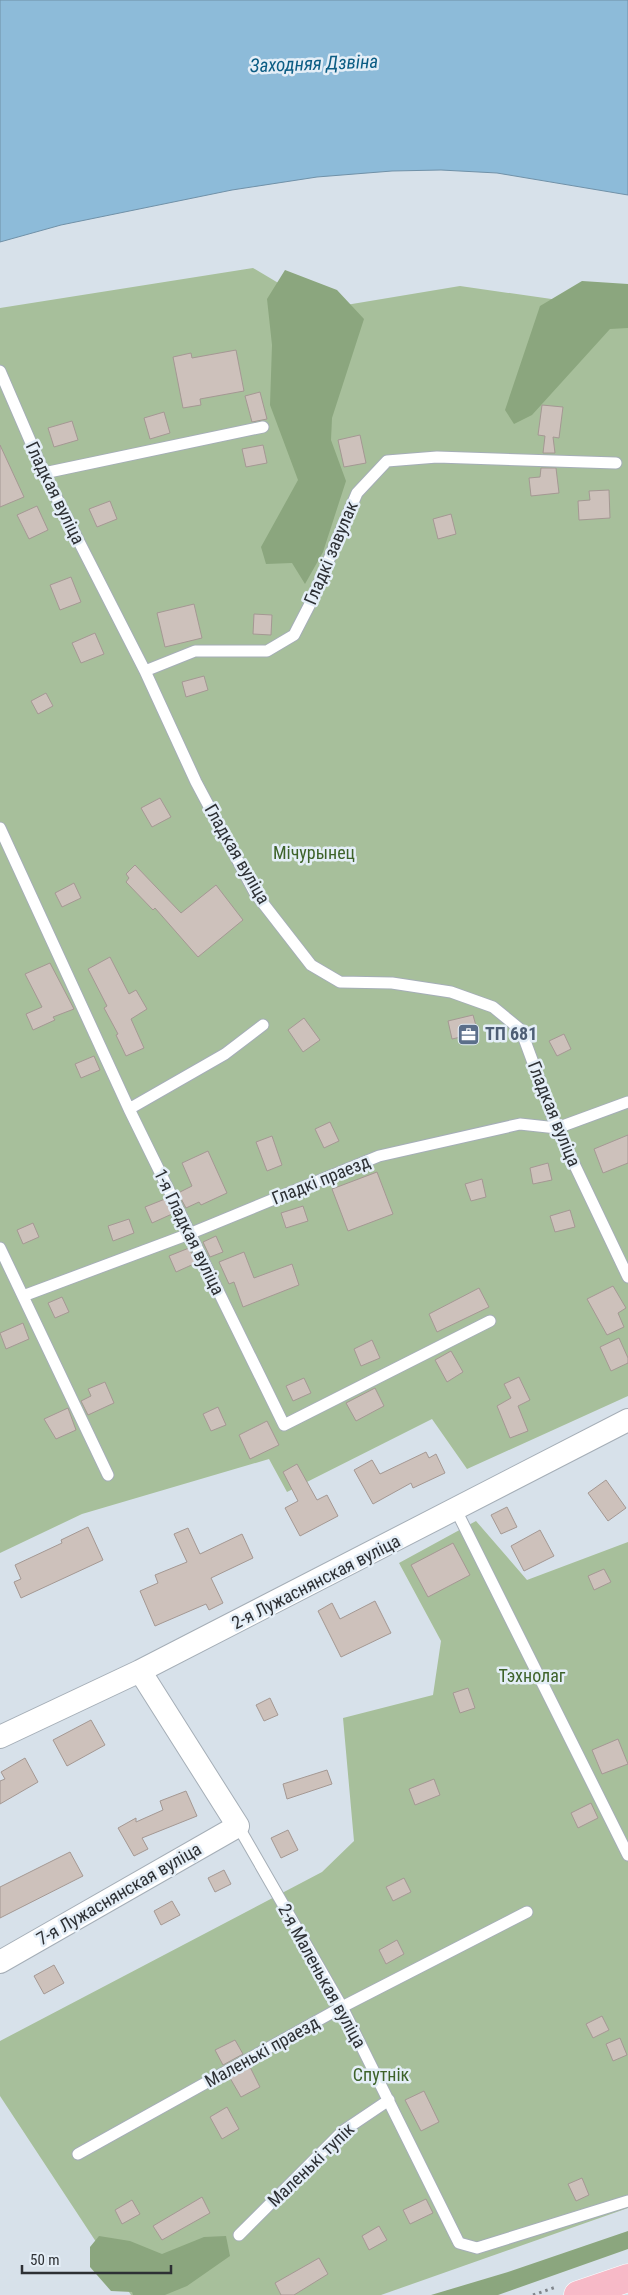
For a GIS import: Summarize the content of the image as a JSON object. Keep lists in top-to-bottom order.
{
  "streets": {
    "street": ["2-я Лужаснянская вуліца", "7-я Лужаснянская вуліца"],
    "lane": [
      "Гладкая вуліца",
      "Гладкі завулак",
      "Гладкі праезд",
      "1-я Гладкая вуліца",
      "2-я Маленькая вуліца",
      "Маленькі праезд",
      "Маленькі тупік"
    ]
  },
  "crossings": [
    ["Гладкая вуліца", "Гладкі завулак"],
    ["Гладкая вуліца", "Гладкі праезд"],
    ["Гладкі праезд", "1-я Гладкая вуліца"],
    ["7-я Лужаснянская вуліца", "2-я Маленькая вуліца"],
    ["2-я Маленькая вуліца", "Маленькі праезд"],
    ["2-я Маленькая вуліца", "Маленькі тупік"]
  ],
  "water": ["Заходняя Дзвіна"],
  "parks": ["Мічурынец", "Тэхнолаг", "Спутнік"],
  "places": {
    "office": ["ТП 681"]
  },
  "scale_bar": "50 m"
}
